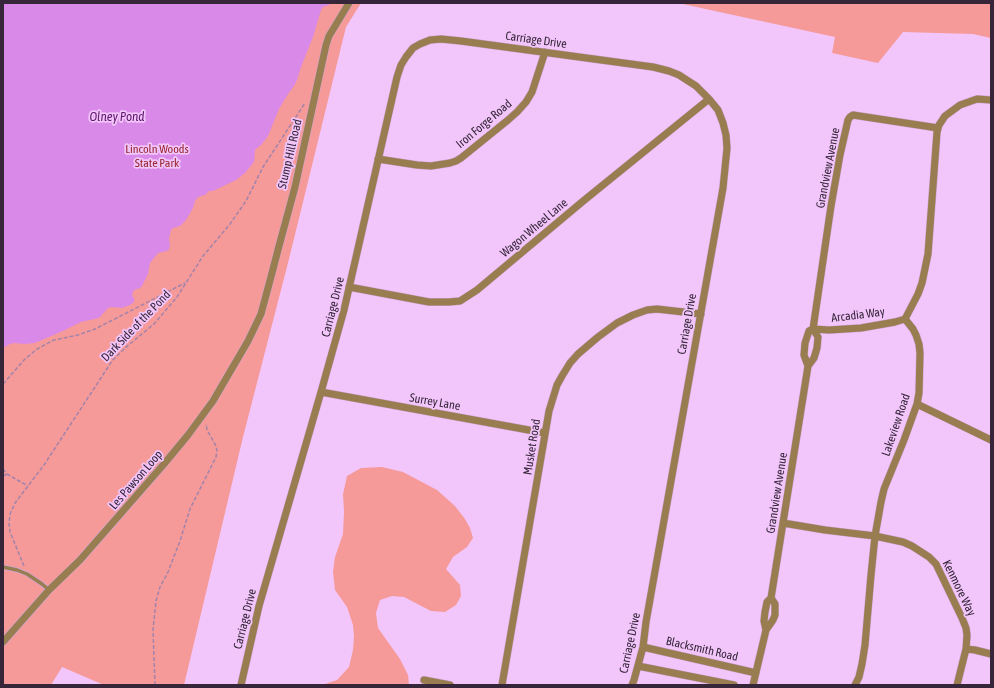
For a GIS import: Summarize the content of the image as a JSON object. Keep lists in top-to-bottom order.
{
  "streets": {
    "street": [
      "Carriage Drive",
      "Iron Forge Road",
      "Stump Hill Road",
      "Grandview Avenue",
      "Wagon Wheel Lane",
      "Arcadia Way",
      "Surrey Lane",
      "Lakeview Road",
      "Musket Road",
      "Les Pawson Loop",
      "Kenmore Way",
      "Blacksmith Road"
    ],
    "path": ["Dark Side of the Pond"]
  },
  "crossings": [
    ["Carriage Drive", "Iron Forge Road"],
    ["Carriage Drive", "Wagon Wheel Lane"],
    ["Carriage Drive", "Surrey Lane"],
    ["Carriage Drive", "Musket Road"],
    ["Carriage Drive", "Blacksmith Road"],
    ["Stump Hill Road", "Les Pawson Loop"],
    ["Grandview Avenue", "Arcadia Way"],
    ["Grandview Avenue", "Kenmore Way"],
    ["Grandview Avenue", "Blacksmith Road"],
    ["Arcadia Way", "Lakeview Road"],
    ["Surrey Lane", "Musket Road"],
    ["Lakeview Road", "Kenmore Way"]
  ],
  "water": ["Olney Pond"],
  "parks": ["Lincoln Woods State Park"]
}
